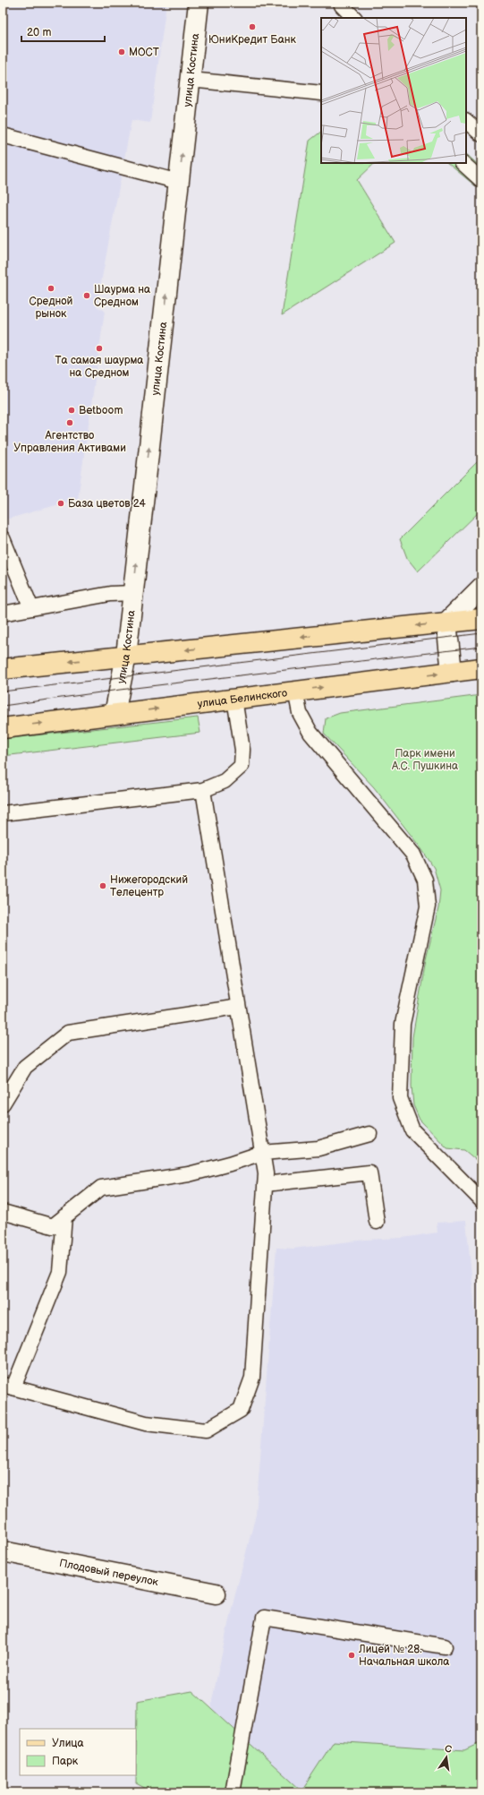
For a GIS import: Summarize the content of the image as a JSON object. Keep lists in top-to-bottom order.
{
  "streets": {
    "main road": ["улица Белинского"],
    "street": ["улица Костина", "Плодовый переулок"]
  },
  "crossings": [
    ["улица Костина", "улица Белинского"]
  ],
  "one_way": ["улица Костина"],
  "parks": ["Парк имени А.С. Пушкина"],
  "places": [
    "ЮниКредит Банк",
    "МОСТ",
    "Средной рынок",
    "Шаурма на Средном",
    "Та самая шаурма на Средном",
    "Betboom",
    "Агентство Управления Активами",
    "База цветов 24",
    "Нижегородский Телецентр",
    "Лицей № 28. Начальная школа"
  ],
  "legend": ["Улица", "Парк"],
  "scale_bar": "20 m",
  "north": "top"
}
